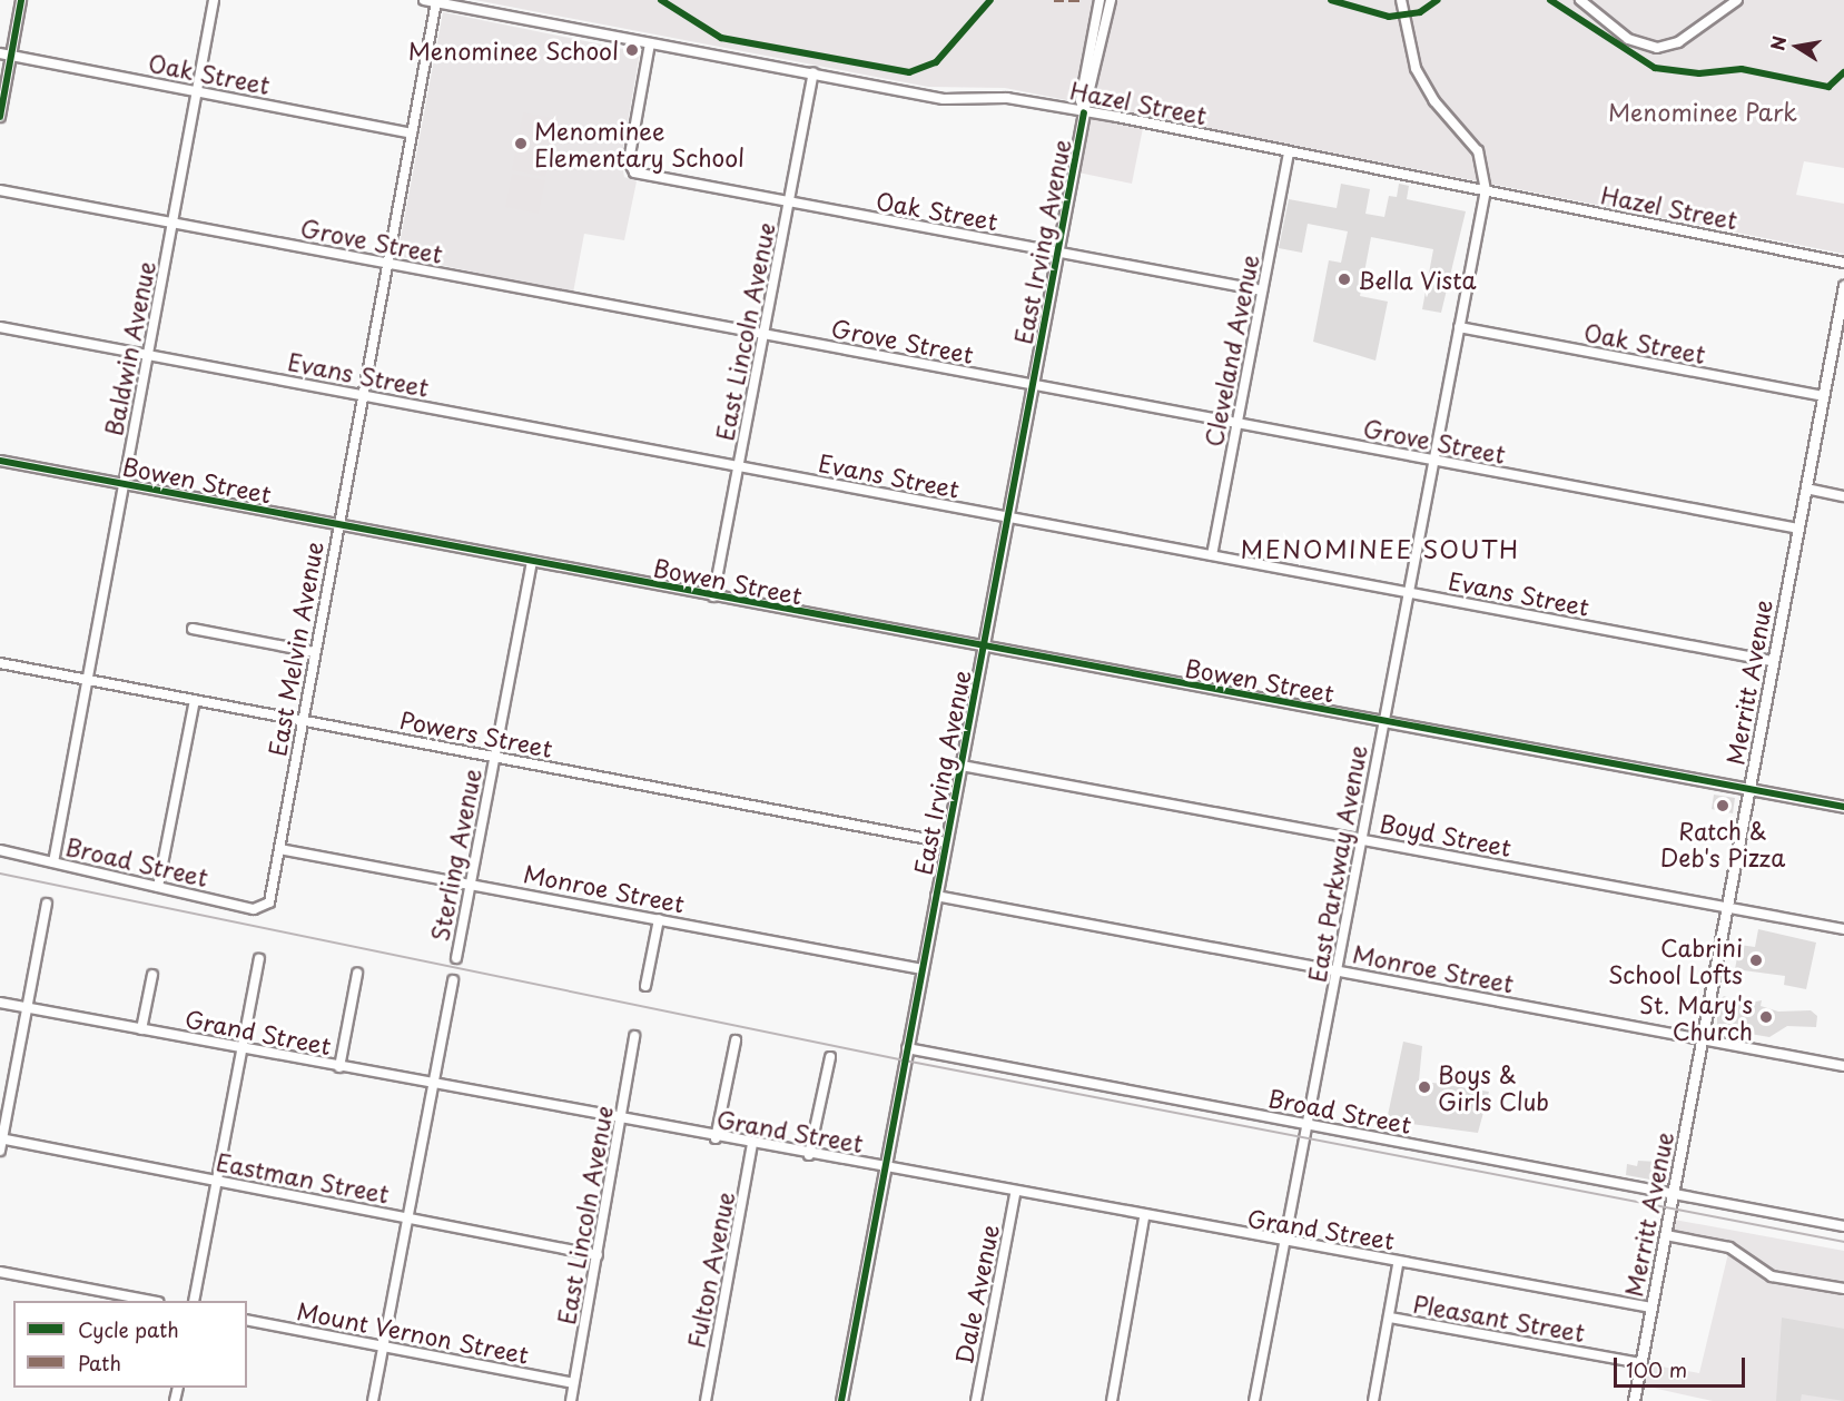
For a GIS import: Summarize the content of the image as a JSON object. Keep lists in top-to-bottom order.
{
  "streets": {
    "street": [
      "Oak Street",
      "Hazel Street",
      "Grove Street",
      "East Irving Avenue",
      "East Lincoln Avenue",
      "Baldwin Avenue",
      "Cleveland Avenue",
      "Evans Street",
      "Bowen Street",
      "East Melvin Avenue",
      "Merritt Avenue",
      "Powers Street",
      "Boyd Street",
      "Sterling Avenue",
      "Broad Street",
      "East Parkway Avenue",
      "Monroe Street",
      "Grand Street",
      "Eastman Street",
      "Fulton Avenue",
      "Dale Avenue",
      "Pleasant Street",
      "Mount Vernon Street"
    ]
  },
  "crossings": [
    ["Oak Street", "Hazel Street"],
    ["Oak Street", "East Irving Avenue"],
    ["Oak Street", "East Lincoln Avenue"],
    ["Oak Street", "Baldwin Avenue"],
    ["Oak Street", "Cleveland Avenue"],
    ["Oak Street", "East Melvin Avenue"],
    ["Oak Street", "Merritt Avenue"],
    ["Oak Street", "East Parkway Avenue"],
    ["Hazel Street", "East Irving Avenue"],
    ["Hazel Street", "East Lincoln Avenue"],
    ["Hazel Street", "Cleveland Avenue"],
    ["Hazel Street", "East Melvin Avenue"],
    ["Hazel Street", "East Parkway Avenue"],
    ["Grove Street", "East Irving Avenue"],
    ["Grove Street", "East Lincoln Avenue"],
    ["Grove Street", "Baldwin Avenue"],
    ["Grove Street", "Cleveland Avenue"],
    ["Grove Street", "East Melvin Avenue"],
    ["Grove Street", "Merritt Avenue"],
    ["Grove Street", "East Parkway Avenue"],
    ["East Irving Avenue", "Evans Street"],
    ["East Irving Avenue", "Bowen Street"],
    ["East Irving Avenue", "Powers Street"],
    ["East Irving Avenue", "Boyd Street"],
    ["East Irving Avenue", "Broad Street"],
    ["East Irving Avenue", "Monroe Street"],
    ["East Irving Avenue", "Grand Street"],
    ["East Lincoln Avenue", "Evans Street"],
    ["East Lincoln Avenue", "Bowen Street"],
    ["East Lincoln Avenue", "Grand Street"],
    ["East Lincoln Avenue", "Eastman Street"],
    ["East Lincoln Avenue", "Mount Vernon Street"],
    ["Baldwin Avenue", "Evans Street"],
    ["Baldwin Avenue", "Bowen Street"],
    ["Baldwin Avenue", "Powers Street"],
    ["Baldwin Avenue", "Broad Street"],
    ["Cleveland Avenue", "Evans Street"],
    ["Evans Street", "East Melvin Avenue"],
    ["Evans Street", "Merritt Avenue"],
    ["Evans Street", "East Parkway Avenue"],
    ["Bowen Street", "East Melvin Avenue"],
    ["Bowen Street", "Merritt Avenue"],
    ["Bowen Street", "Sterling Avenue"],
    ["Bowen Street", "East Parkway Avenue"],
    ["East Melvin Avenue", "Powers Street"],
    ["East Melvin Avenue", "Broad Street"],
    ["East Melvin Avenue", "Monroe Street"],
    ["Merritt Avenue", "Boyd Street"],
    ["Merritt Avenue", "Broad Street"],
    ["Merritt Avenue", "Monroe Street"],
    ["Merritt Avenue", "Grand Street"],
    ["Merritt Avenue", "Pleasant Street"],
    ["Powers Street", "Sterling Avenue"],
    ["Boyd Street", "East Parkway Avenue"],
    ["Sterling Avenue", "Monroe Street"],
    ["Broad Street", "East Parkway Avenue"],
    ["East Parkway Avenue", "Monroe Street"],
    ["East Parkway Avenue", "Grand Street"],
    ["Grand Street", "Fulton Avenue"],
    ["Grand Street", "Dale Avenue"]
  ],
  "districts": ["MENOMINEE SOUTH"],
  "parks": ["Menominee Park"],
  "places": [
    "Menominee School",
    "Menominee Elementary School",
    "Bella Vista",
    "Ratch & Deb's Pizza",
    "Cabrini School Lofts",
    "St. Mary's Church",
    "Boys & Girls Club"
  ],
  "legend": ["Cycle path", "Path"],
  "scale_bar": "100 m",
  "north": "left"
}
